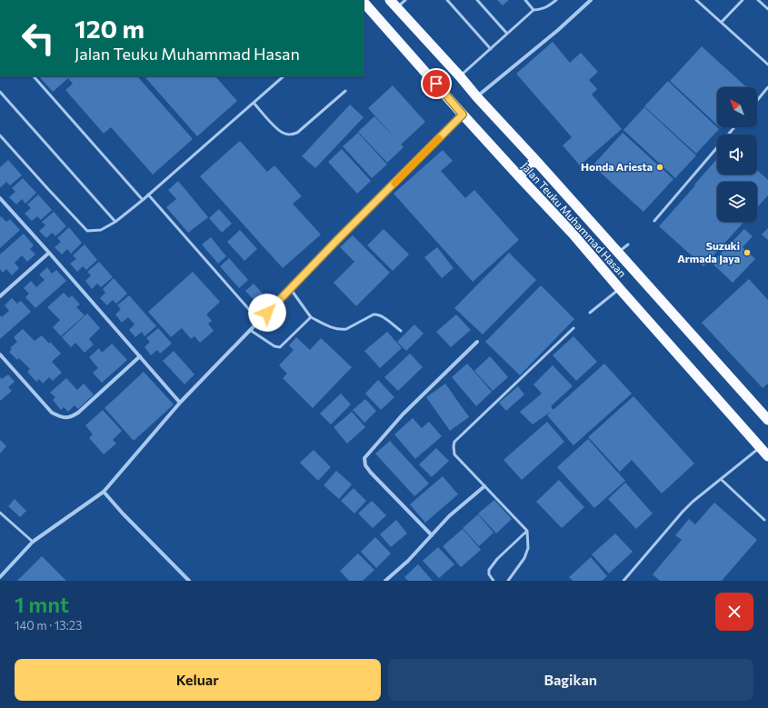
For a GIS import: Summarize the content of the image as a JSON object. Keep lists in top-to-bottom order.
{
  "streets": {
    "highway": ["Jalan Teuku Muhammad Hasan"]
  },
  "places": ["Honda Ariesta", "Suzuki Armada Jaya"],
  "north": "top left",
  "page": {
    "turn": ["120 m", "Jalan Teuku Muhammad Hasan"],
    "heading": ["1 mnt", "140 m · 13:23"],
    "buttons": ["Keluar", "Bagikan"]
  }
}
